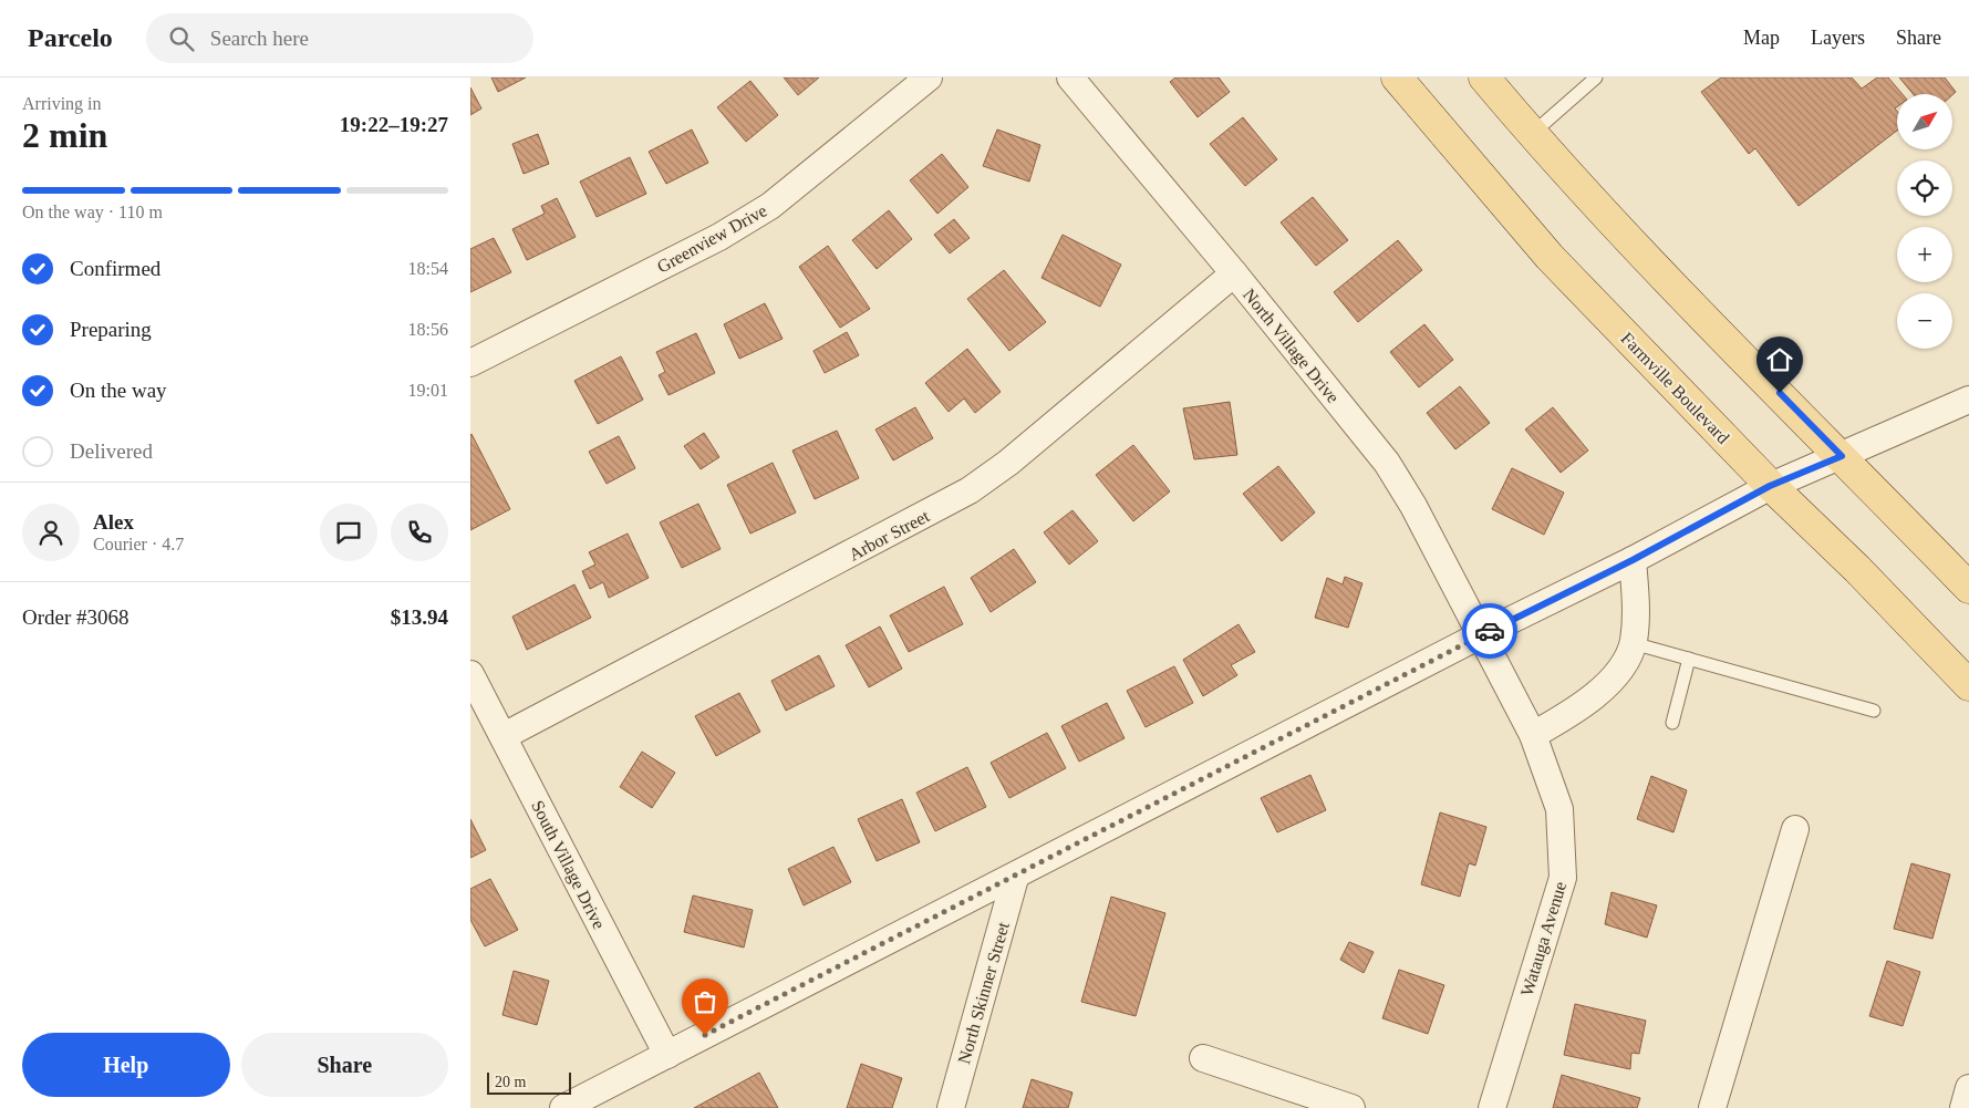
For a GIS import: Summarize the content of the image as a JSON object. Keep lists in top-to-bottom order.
{
  "streets": {
    "main road": ["Farmville Boulevard"],
    "street": [
      "Greenview Drive",
      "North Village Drive",
      "Arbor Street",
      "South Village Drive",
      "Watauga Avenue",
      "North Skinner Street"
    ]
  },
  "crossings": [
    ["North Village Drive", "Arbor Street"],
    ["North Village Drive", "Watauga Avenue"],
    ["Arbor Street", "South Village Drive"]
  ],
  "scale_bar": "20 m",
  "north": "top right",
  "page": {
    "header": "Parcelo",
    "search": "Search here",
    "nav": ["Map", "Layers", "Share"],
    "heading": ["2 min", "Arriving in", "19:22–19:27"],
    "panel": [
      "Alex",
      "Courier · 4.7",
      "Order #3068",
      "$13.94"
    ],
    "map_buttons": ["+", "−"],
    "bar": "On the way · 110 m",
    "list": [
      ["Confirmed", "18:54"],
      ["Preparing", "18:56"],
      ["On the way", "19:01"],
      "Delivered"
    ],
    "buttons": ["Help", "Share"],
    "scale": "20 m"
  }
}
